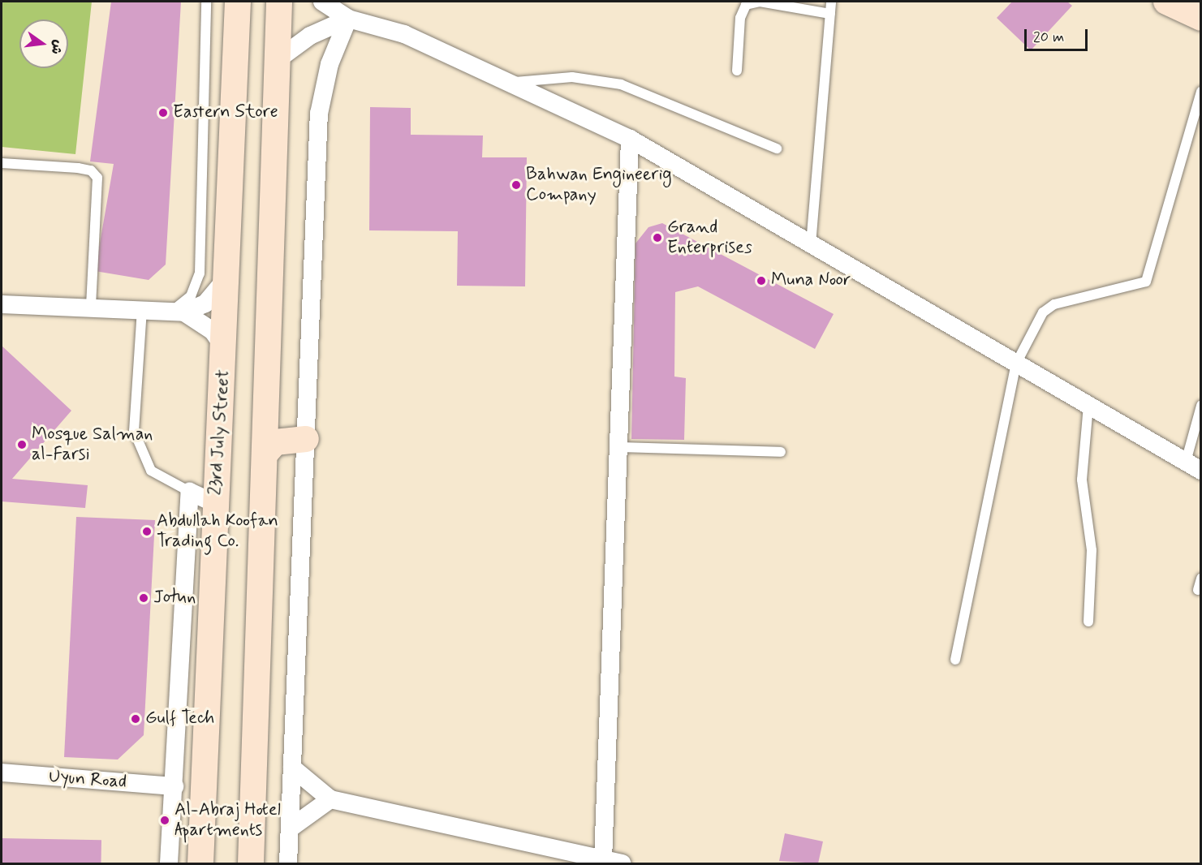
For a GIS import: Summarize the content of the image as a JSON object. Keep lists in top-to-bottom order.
{
  "streets": {
    "main road": ["23rd July Street"],
    "street": ["Uyun Road"]
  },
  "places": [
    "Eastern Store",
    "Bahwan Engineerig Company",
    "Grand Enterprises",
    "Muna Noor",
    "Mosque Salman al-Farsi",
    "Abdullah Koofan Trading Co.",
    "Jotun",
    "Gulf Tech",
    "Al-Abraj Hotel Apartments"
  ],
  "scale_bar": "20 m",
  "north": "right"
}
